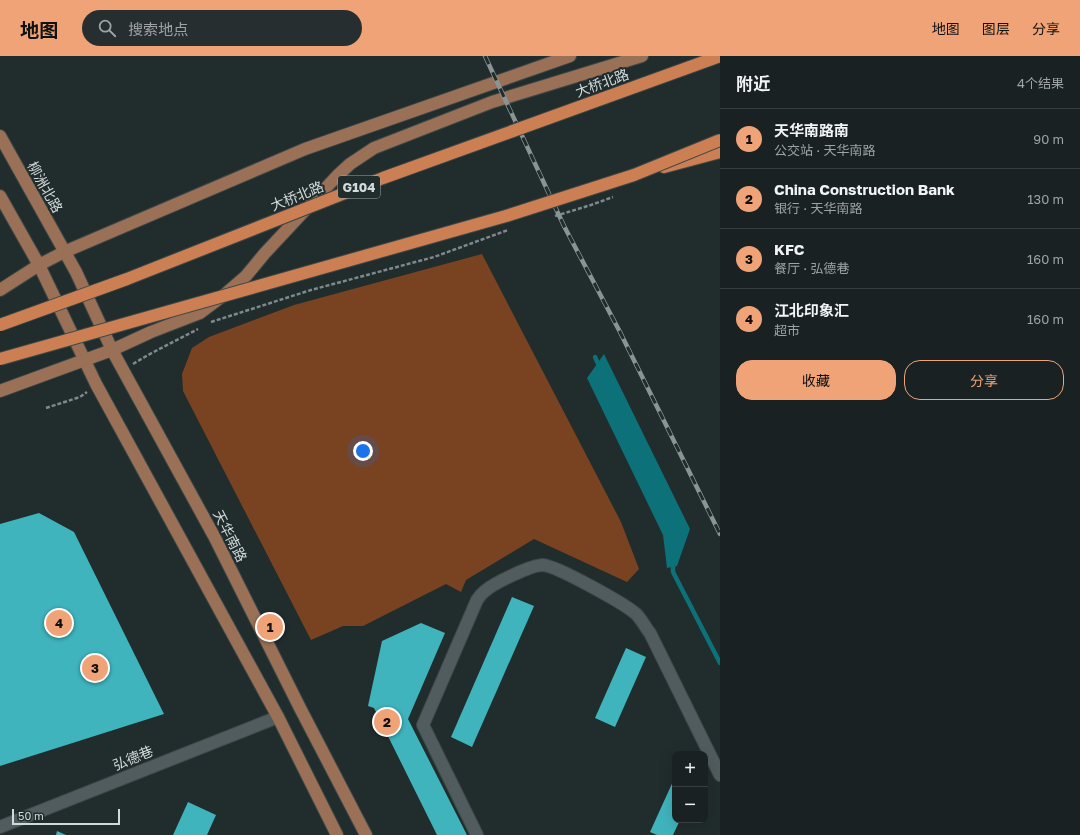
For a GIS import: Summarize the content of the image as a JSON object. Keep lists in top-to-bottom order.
{
  "streets": {
    "highway": ["大桥北路", "G104"],
    "main road": ["柳洲北路", "天华南路"],
    "street": ["弘德巷"]
  },
  "crossings": [
    ["柳洲北路", "天华南路"]
  ],
  "scale_bar": "50 m",
  "page": {
    "header": "地图",
    "search": "搜索地点",
    "nav": ["地图", "图层", "分享"],
    "heading": ["附近", "4个结果"],
    "list": [
      {
        "mark": "1",
        "name": "天华南路南",
        "note": "公交站 · 天华南路",
        "value": "90 m"
      },
      {
        "mark": "2",
        "name": "China Construction Bank",
        "note": "银行 · 天华南路",
        "value": "130 m"
      },
      {
        "mark": "3",
        "name": "KFC",
        "note": "餐厅 · 弘德巷",
        "value": "160 m"
      },
      {
        "mark": "4",
        "name": "江北印象汇",
        "note": "超市",
        "value": "160 m"
      }
    ],
    "buttons": ["收藏", "分享"],
    "pins": [
      "4",
      "1",
      "3",
      "2"
    ],
    "map_buttons": ["+", "−"],
    "scale": "50 m"
  }
}
